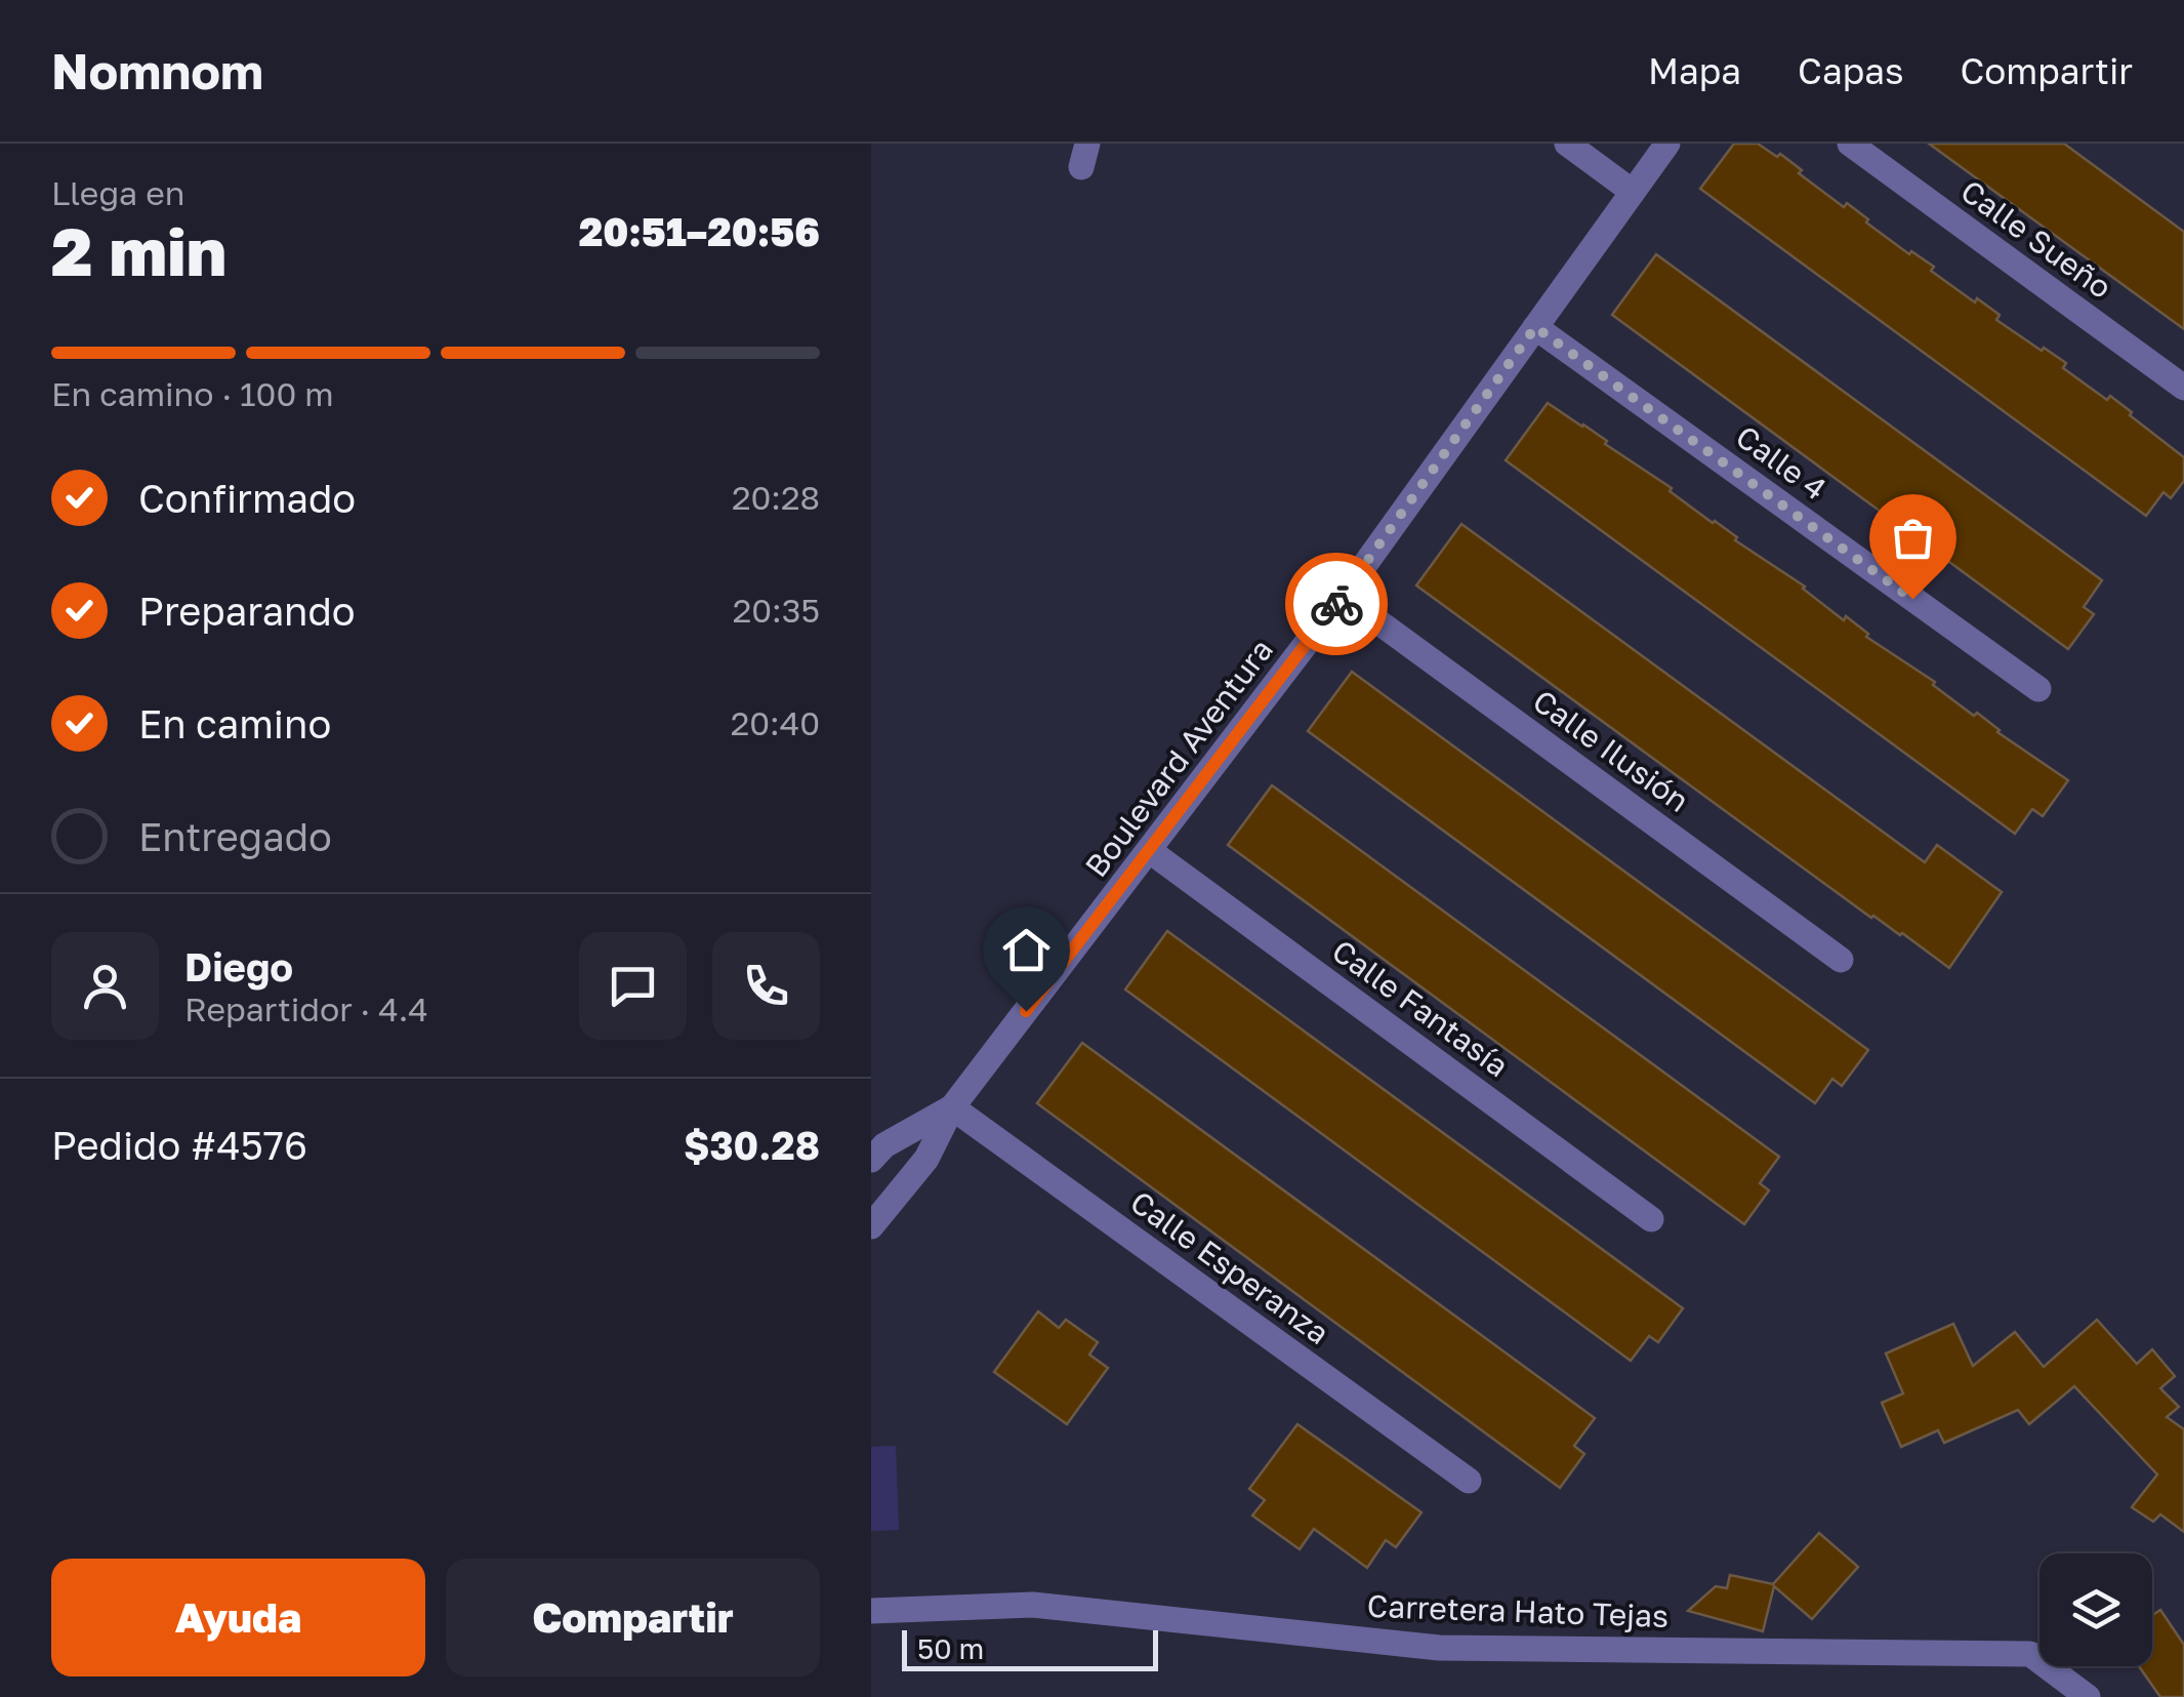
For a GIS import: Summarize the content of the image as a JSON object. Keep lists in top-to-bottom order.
{
  "streets": {
    "street": [
      "Calle Sueño",
      "Calle 4",
      "Calle Ilusión",
      "Boulevard Aventura",
      "Calle Fantasía",
      "Calle Esperanza",
      "Carretera Hato Tejas"
    ]
  },
  "crossings": [
    ["Calle 4", "Boulevard Aventura"],
    ["Calle Ilusión", "Boulevard Aventura"],
    ["Boulevard Aventura", "Calle Fantasía"],
    ["Boulevard Aventura", "Calle Esperanza"]
  ],
  "scale_bar": "50 m",
  "page": {
    "header": "Nomnom",
    "nav": ["Mapa", "Capas", "Compartir"],
    "heading": ["2 min", "Llega en", "20:51–20:56"],
    "panel": [
      "Diego",
      "Repartidor · 4.4",
      "Pedido #4576",
      "$30.28"
    ],
    "bar": "En camino · 100 m",
    "list": [
      ["Confirmado", "20:28"],
      ["Preparando", "20:35"],
      ["En camino", "20:40"],
      "Entregado"
    ],
    "buttons": ["Ayuda", "Compartir"],
    "scale": "50 m"
  }
}
